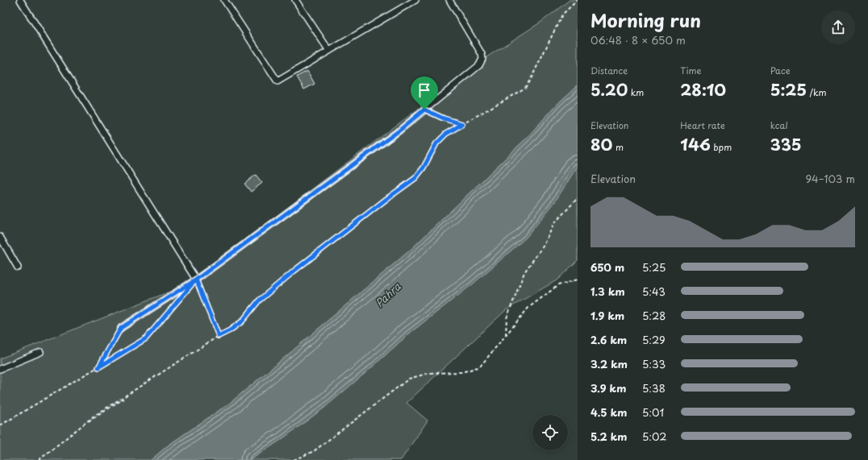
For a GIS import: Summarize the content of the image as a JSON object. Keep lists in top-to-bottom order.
{
  "water": ["Pahra"],
  "page": {
    "heading": ["Morning run", "06:48 · 8 × 650 m"],
    "stats": [
      ["Distance", "5.20 km"],
      ["Time", "28:10"],
      ["Pace", "5:25 /km"],
      ["Elevation", "80 m"],
      ["Heart rate", "146 bpm"],
      ["kcal", "335"]
    ],
    "chart": ["Elevation", "94–103 m"],
    "list": [
      {
        "name": "650 m",
        "note": "5:25"
      },
      {
        "name": "1.3 km",
        "note": "5:43"
      },
      {
        "name": "1.9 km",
        "note": "5:28"
      },
      {
        "name": "2.6 km",
        "note": "5:29"
      },
      {
        "name": "3.2 km",
        "note": "5:33"
      },
      {
        "name": "3.9 km",
        "note": "5:38"
      },
      {
        "name": "4.5 km",
        "note": "5:01"
      },
      {
        "name": "5.2 km",
        "note": "5:02"
      }
    ]
  }
}
